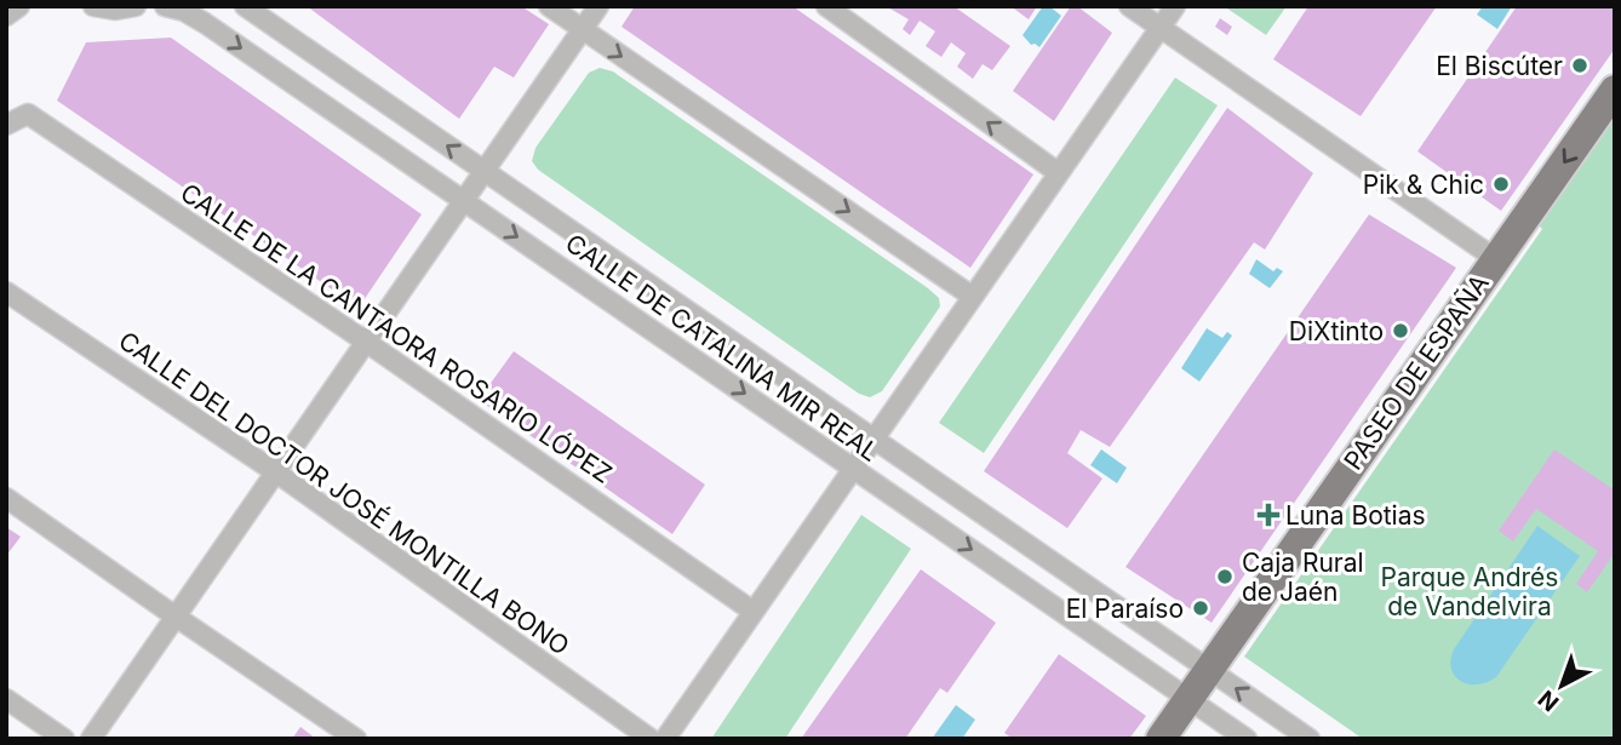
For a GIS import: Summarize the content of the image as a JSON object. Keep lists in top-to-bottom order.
{
  "streets": {
    "main road": ["PASEO DE ESPAÑA"],
    "street": ["CALLE DE LA CANTAORA ROSARIO LÓPEZ", "CALLE DE CATALINA MIR REAL", "CALLE DEL DOCTOR JOSÉ MONTILLA BONO"]
  },
  "crossings": [
    ["CALLE DE CATALINA MIR REAL", "PASEO DE ESPAÑA"]
  ],
  "parks": ["Parque Andrés de Vandelvira"],
  "places": {
    "other": [
      "El Biscúter",
      "Pik & Chic",
      "DiXtinto",
      "Caja Rural de Jaén",
      "El Paraíso"
    ],
    "health": ["Luna Botias"]
  },
  "north": "bottom left"
}
